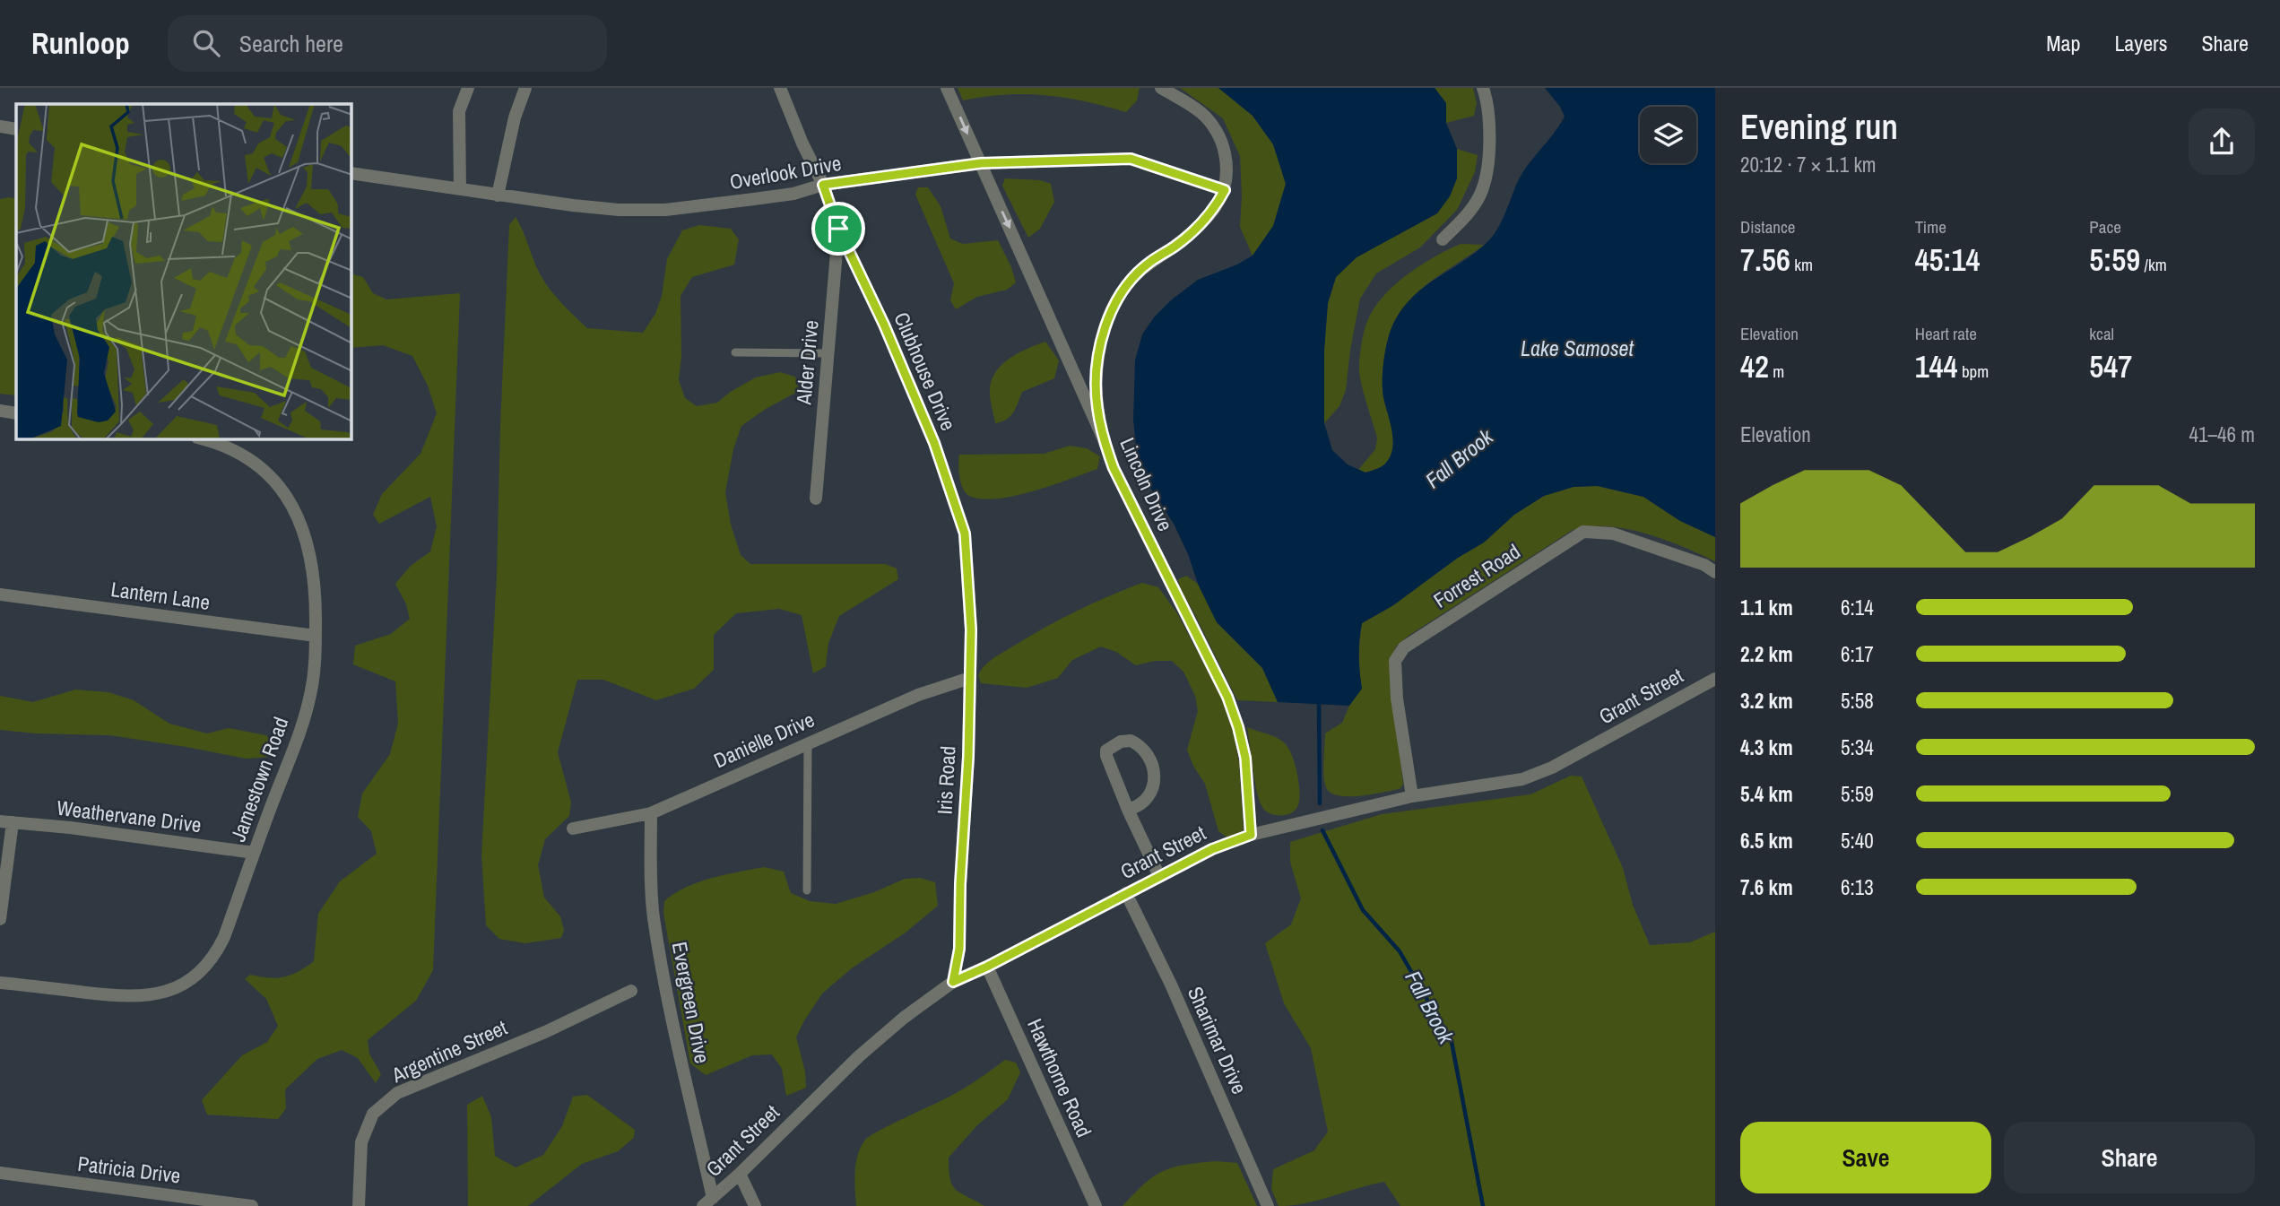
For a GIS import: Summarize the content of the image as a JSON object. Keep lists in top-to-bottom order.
{
  "streets": {
    "street": [
      "Overlook Drive",
      "Alder Drive",
      "Clubhouse Drive",
      "Lincoln Drive",
      "Forrest Road",
      "Lantern Lane",
      "Grant Street",
      "Danielle Drive",
      "Jamestown Road",
      "Iris Road",
      "Weathervane Drive",
      "Evergreen Drive",
      "Sharimar Drive",
      "Argentine Street",
      "Hawthorne Road",
      "Patricia Drive"
    ]
  },
  "crossings": [
    ["Overlook Drive", "Clubhouse Drive"],
    ["Overlook Drive", "Lincoln Drive"],
    ["Alder Drive", "Clubhouse Drive"],
    ["Clubhouse Drive", "Iris Road"],
    ["Lincoln Drive", "Grant Street"],
    ["Forrest Road", "Grant Street"],
    ["Lantern Lane", "Jamestown Road"],
    ["Grant Street", "Iris Road"],
    ["Grant Street", "Evergreen Drive"],
    ["Grant Street", "Sharimar Drive"],
    ["Grant Street", "Hawthorne Road"],
    ["Danielle Drive", "Iris Road"],
    ["Danielle Drive", "Evergreen Drive"],
    ["Jamestown Road", "Weathervane Drive"]
  ],
  "one_way": ["Lincoln Drive"],
  "water": ["Lake Samoset", "Fall Brook"],
  "page": {
    "header": "Runloop",
    "search": "Search here",
    "nav": ["Map", "Layers", "Share"],
    "heading": ["Evening run", "20:12 · 7 × 1.1 km"],
    "stats": [
      ["Distance", "7.56 km"],
      ["Time", "45:14"],
      ["Pace", "5:59 /km"],
      ["Elevation", "42 m"],
      ["Heart rate", "144 bpm"],
      ["kcal", "547"]
    ],
    "chart": ["Elevation", "41–46 m"],
    "list": [
      {
        "name": "1.1 km",
        "note": "6:14"
      },
      {
        "name": "2.2 km",
        "note": "6:17"
      },
      {
        "name": "3.2 km",
        "note": "5:58"
      },
      {
        "name": "4.3 km",
        "note": "5:34"
      },
      {
        "name": "5.4 km",
        "note": "5:59"
      },
      {
        "name": "6.5 km",
        "note": "5:40"
      },
      {
        "name": "7.6 km",
        "note": "6:13"
      }
    ],
    "buttons": ["Save", "Share"]
  }
}
